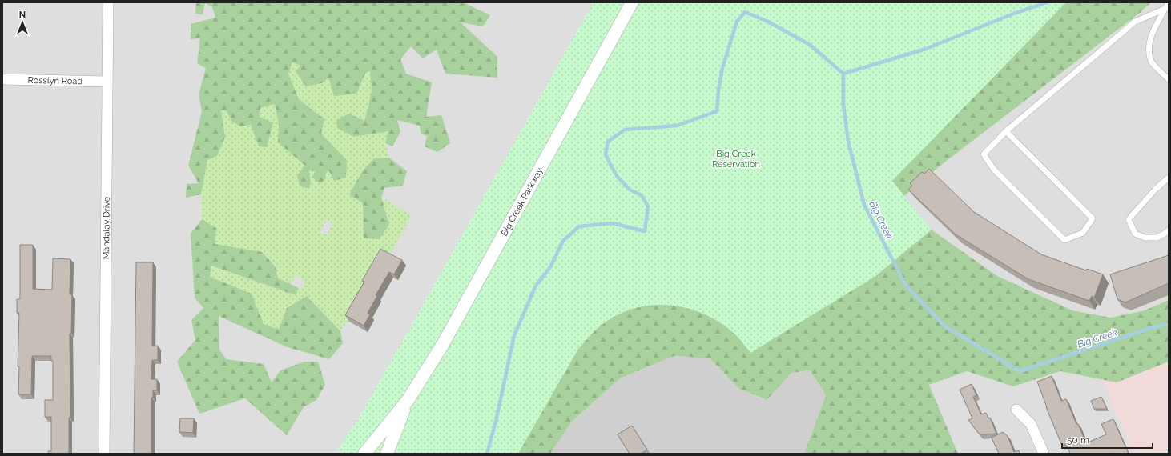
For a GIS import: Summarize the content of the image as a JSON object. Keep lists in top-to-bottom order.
{
  "streets": {
    "street": ["Rosslyn Road", "Big Creek Parkway", "Mandalay Drive"]
  },
  "crossings": [
    ["Rosslyn Road", "Mandalay Drive"]
  ],
  "water": ["Big Creek"],
  "parks": ["Big Creek Reservation"],
  "scale_bar": "50 m",
  "north": "top"
}
